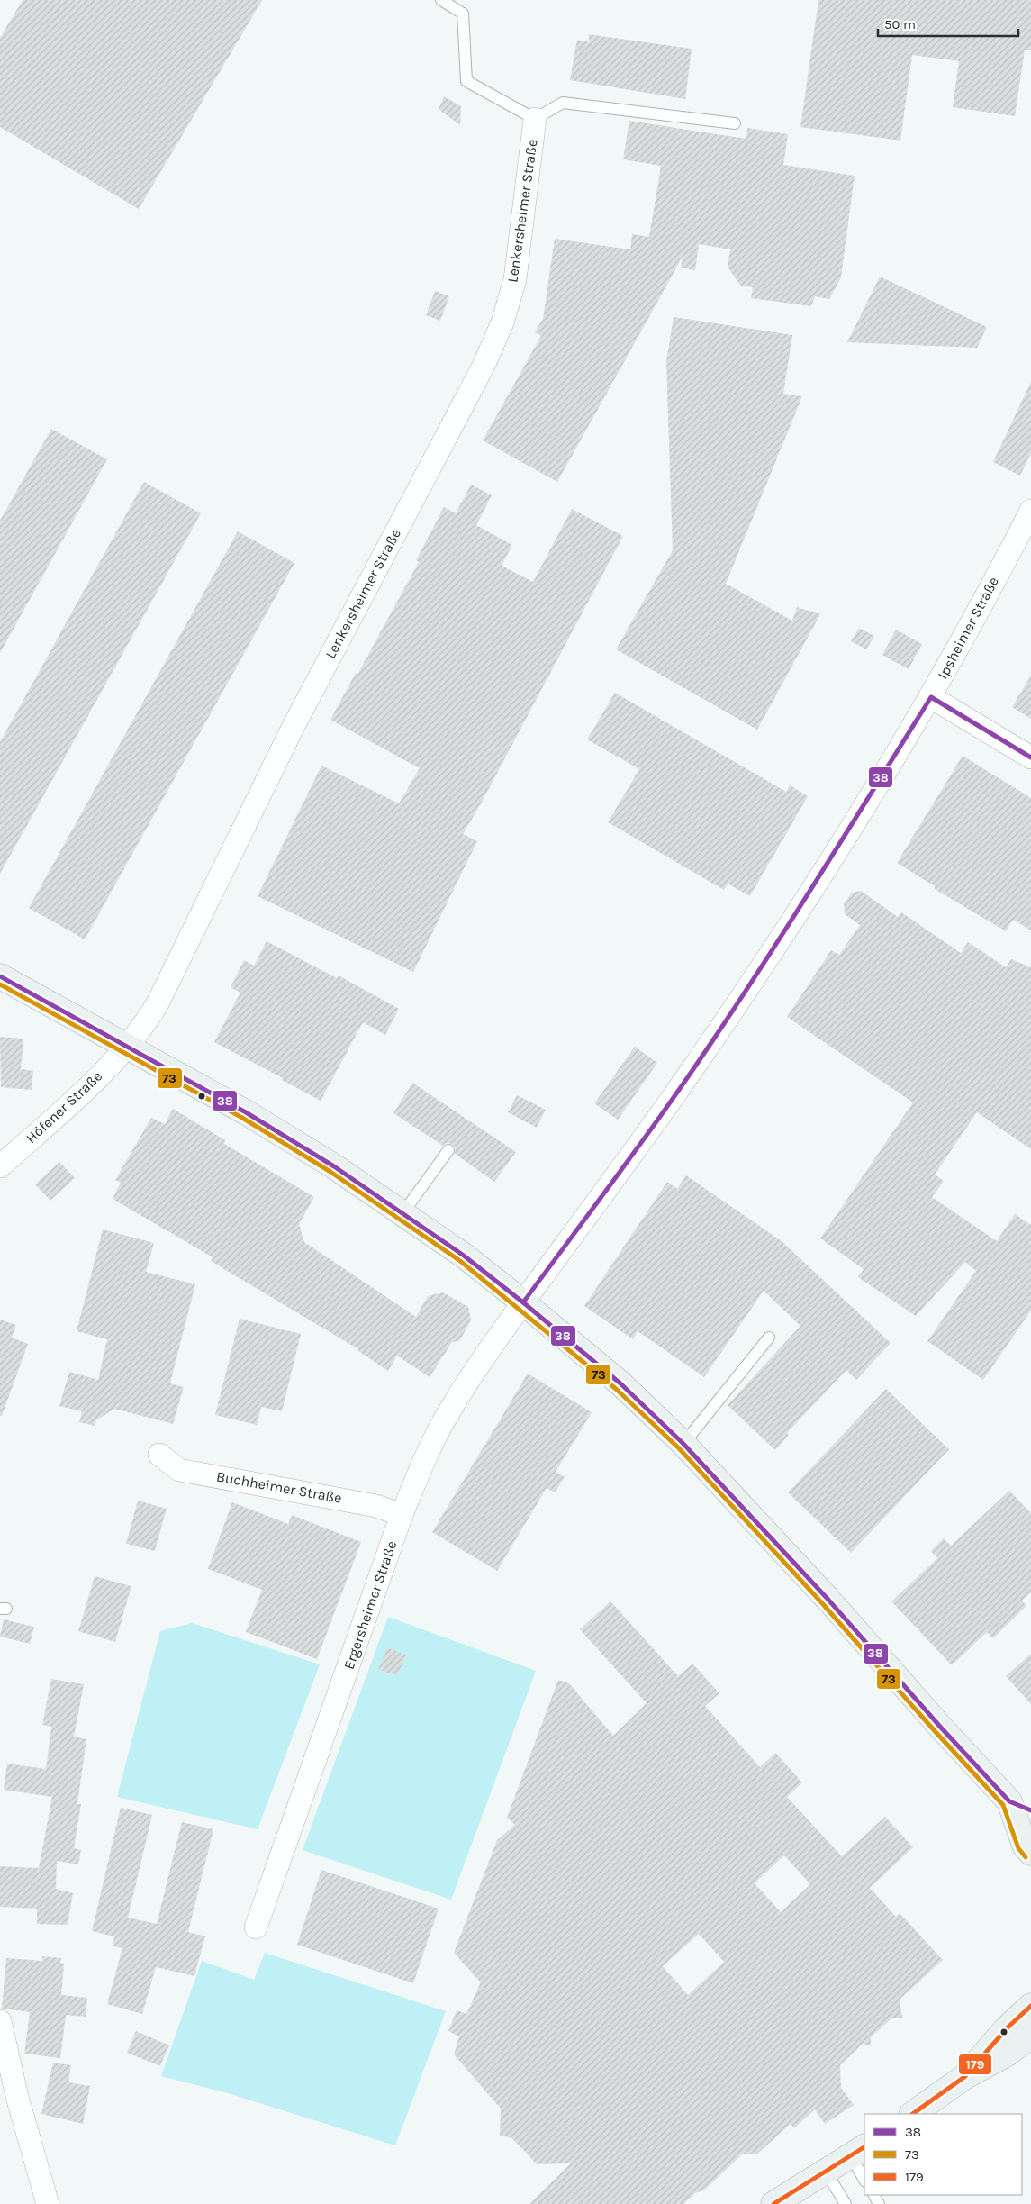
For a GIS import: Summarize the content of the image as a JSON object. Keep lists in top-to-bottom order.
{
  "streets": {
    "street": [
      "Lenkersheimer Straße",
      "Ipsheimer Straße",
      "Höfener Straße",
      "Buchheimer Straße",
      "Ergersheimer Straße"
    ]
  },
  "crossings": [
    ["Lenkersheimer Straße", "Höfener Straße"],
    ["Ipsheimer Straße", "Ergersheimer Straße"],
    ["Buchheimer Straße", "Ergersheimer Straße"]
  ],
  "lines": ["transit line 38", "transit line 73", "transit line 179"],
  "legend": ["38", "73", "179"],
  "scale_bar": "50 m"
}
